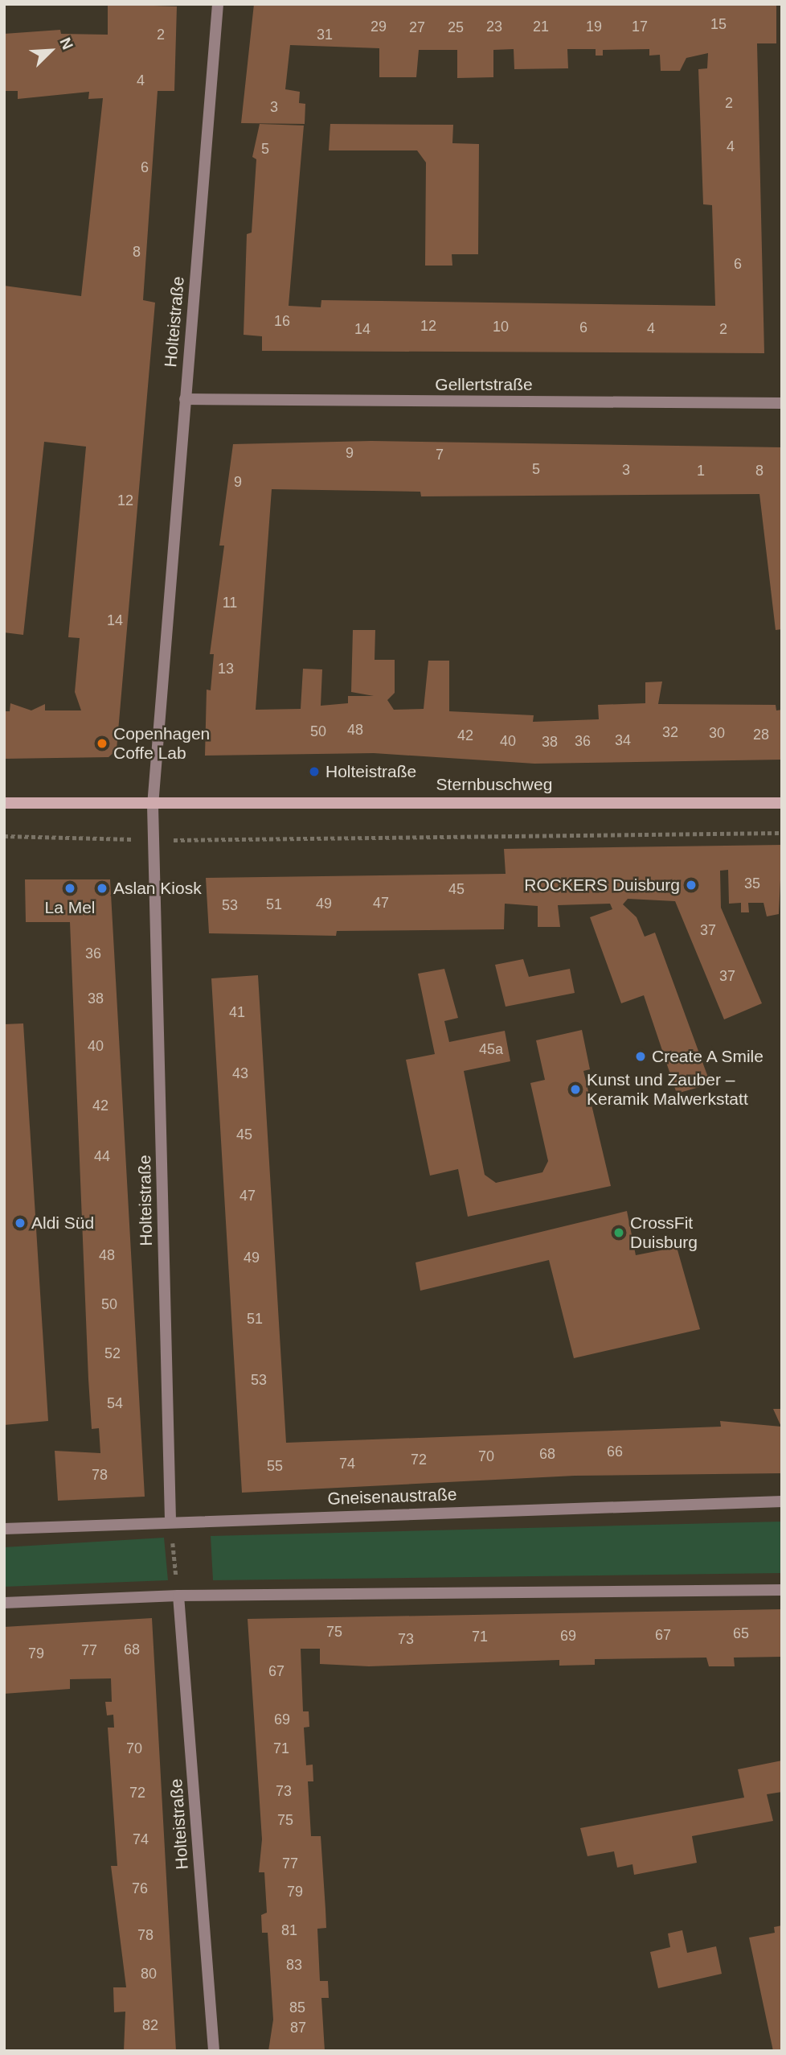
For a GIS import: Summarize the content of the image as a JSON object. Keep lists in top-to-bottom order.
{
  "streets": {
    "main road": ["Sternbuschweg"],
    "street": ["Holteistraße", "Gellertstraße", "Gneisenaustraße"]
  },
  "crossings": [
    ["Holteistraße", "Gellertstraße"],
    ["Holteistraße", "Sternbuschweg"],
    ["Holteistraße", "Gneisenaustraße"]
  ],
  "places": [
    "Copenhagen Coffe Lab",
    "Holteistraße",
    "ROCKERS Duisburg",
    "La Mel",
    "Aslan Kiosk",
    "Create A Smile",
    "Kunst und Zauber – Keramik Malwerkstatt",
    "Aldi Süd",
    "CrossFit Duisburg"
  ],
  "house_numbers": [
    "15",
    "29",
    "23",
    "21",
    "19",
    "17",
    "27",
    "25",
    "2",
    "31",
    "4",
    "2",
    "3",
    "4",
    "5",
    "6",
    "8",
    "6",
    "16",
    "12",
    "10",
    "6",
    "4",
    "14",
    "2",
    "9",
    "7",
    "5",
    "3",
    "1",
    "8",
    "9",
    "12",
    "11",
    "14",
    "13",
    "48",
    "50",
    "32",
    "30",
    "28",
    "42",
    "34",
    "40",
    "36",
    "38",
    "35",
    "45",
    "47",
    "49",
    "51",
    "53",
    "37",
    "36",
    "37",
    "38",
    "41",
    "40",
    "45a",
    "43",
    "42",
    "45",
    "44",
    "47",
    "48",
    "49",
    "50",
    "51",
    "52",
    "53",
    "54",
    "66",
    "68",
    "70",
    "72",
    "74",
    "55",
    "78",
    "75",
    "65",
    "67",
    "69",
    "71",
    "73",
    "68",
    "77",
    "79",
    "67",
    "69",
    "70",
    "71",
    "73",
    "72",
    "75",
    "74",
    "77",
    "76",
    "79",
    "81",
    "78",
    "83",
    "80",
    "85",
    "82",
    "87"
  ],
  "north": "top right"
}
